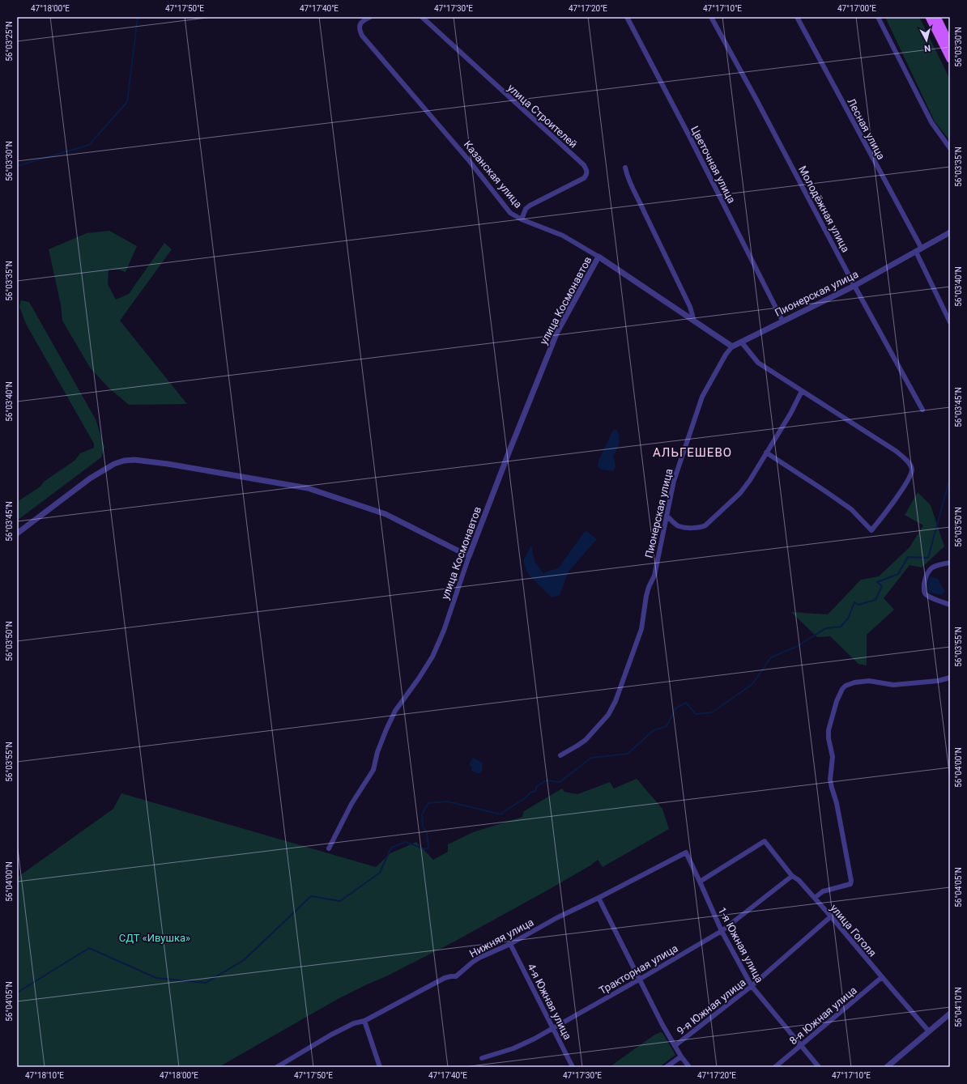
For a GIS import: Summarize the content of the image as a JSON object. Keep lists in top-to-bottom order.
{
  "streets": {
    "street": [
      "улица Строителей",
      "Лесная улица",
      "Цветочная улица",
      "Казанская улица",
      "Молодёжная улица",
      "Пионерская улица",
      "улица Космонавтов",
      "улица Гоголя",
      "Нижняя улица",
      "1-я Южная улица",
      "Тракторная улица",
      "4-я Южная улица",
      "9-я Южная улица",
      "8-я Южная улица"
    ]
  },
  "crossings": [
    ["улица Строителей", "Казанская улица"],
    ["Лесная улица", "Пионерская улица"],
    ["Цветочная улица", "Пионерская улица"],
    ["Казанская улица", "Пионерская улица"],
    ["Казанская улица", "улица Космонавтов"],
    ["Молодёжная улица", "Пионерская улица"],
    ["улица Гоголя", "1-я Южная улица"],
    ["улица Гоголя", "Тракторная улица"],
    ["улица Гоголя", "9-я Южная улица"],
    ["улица Гоголя", "8-я Южная улица"],
    ["Нижняя улица", "1-я Южная улица"],
    ["Нижняя улица", "4-я Южная улица"],
    ["1-я Южная улица", "Тракторная улица"],
    ["1-я Южная улица", "9-я Южная улица"],
    ["1-я Южная улица", "8-я Южная улица"],
    ["Тракторная улица", "4-я Южная улица"]
  ],
  "districts": ["АЛЬГЕШЕВО"],
  "parks": ["СДТ «Ивушка»"],
  "north": "bottom",
  "coordinates": [
    "47°18'00\"E",
    "47°17'50\"E",
    "47°17'40\"E",
    "47°17'30\"E",
    "47°17'20\"E",
    "47°17'10\"E",
    "47°17'00\"E",
    "56°03'25\"N",
    "56°03'30\"N",
    "56°03'35\"N",
    "56°03'40\"N",
    "56°03'45\"N",
    "56°03'50\"N",
    "56°03'55\"N",
    "56°04'00\"N",
    "56°04'05\"N",
    "56°04'10\"N",
    "47°18'10\"E"
  ]
}
